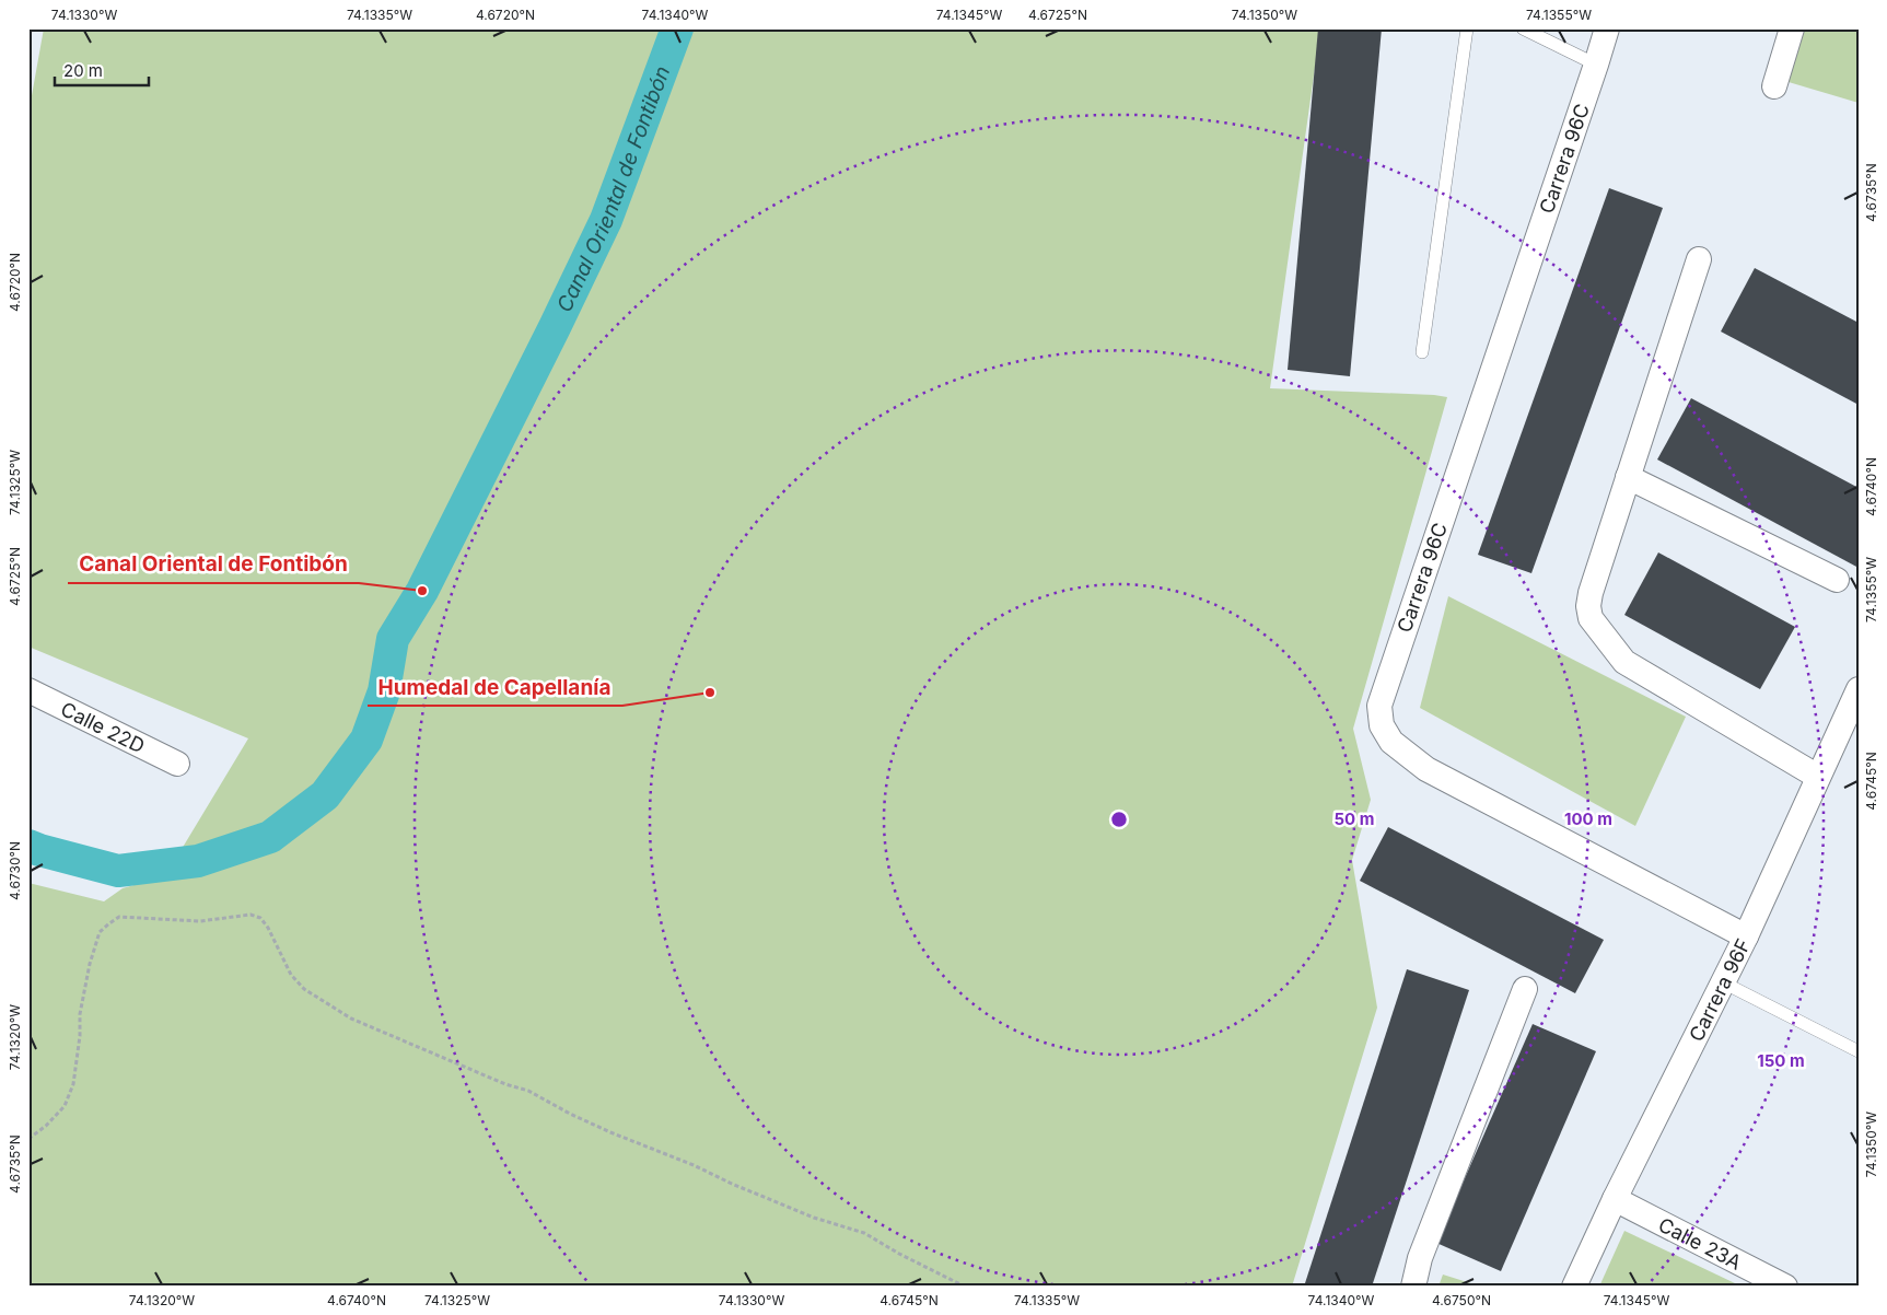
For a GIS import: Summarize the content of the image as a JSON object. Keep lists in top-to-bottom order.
{
  "streets": {
    "street": [
      "Carrera 96C",
      "Calle 22D",
      "Carrera 96F",
      "Calle 23A"
    ]
  },
  "crossings": [
    ["Carrera 96C", "Carrera 96F"],
    ["Carrera 96F", "Calle 23A"]
  ],
  "water": ["Canal Oriental de Fontibón"],
  "places": ["Canal Oriental de Fontibón", "Humedal de Capellanía"],
  "scale_bar": "20 m",
  "coordinates": [
    "74.1330°W",
    "74.1335°W",
    "4.6720°N",
    "74.1340°W",
    "74.1345°W",
    "4.6725°N",
    "74.1350°W",
    "74.1355°W",
    "4.6735°N",
    "74.1325°W",
    "4.6740°N",
    "4.6745°N",
    "4.6730°N",
    "74.1320°W",
    "4.6750°N"
  ],
  "rings": ["50 m", "100 m", "150 m"]
}
